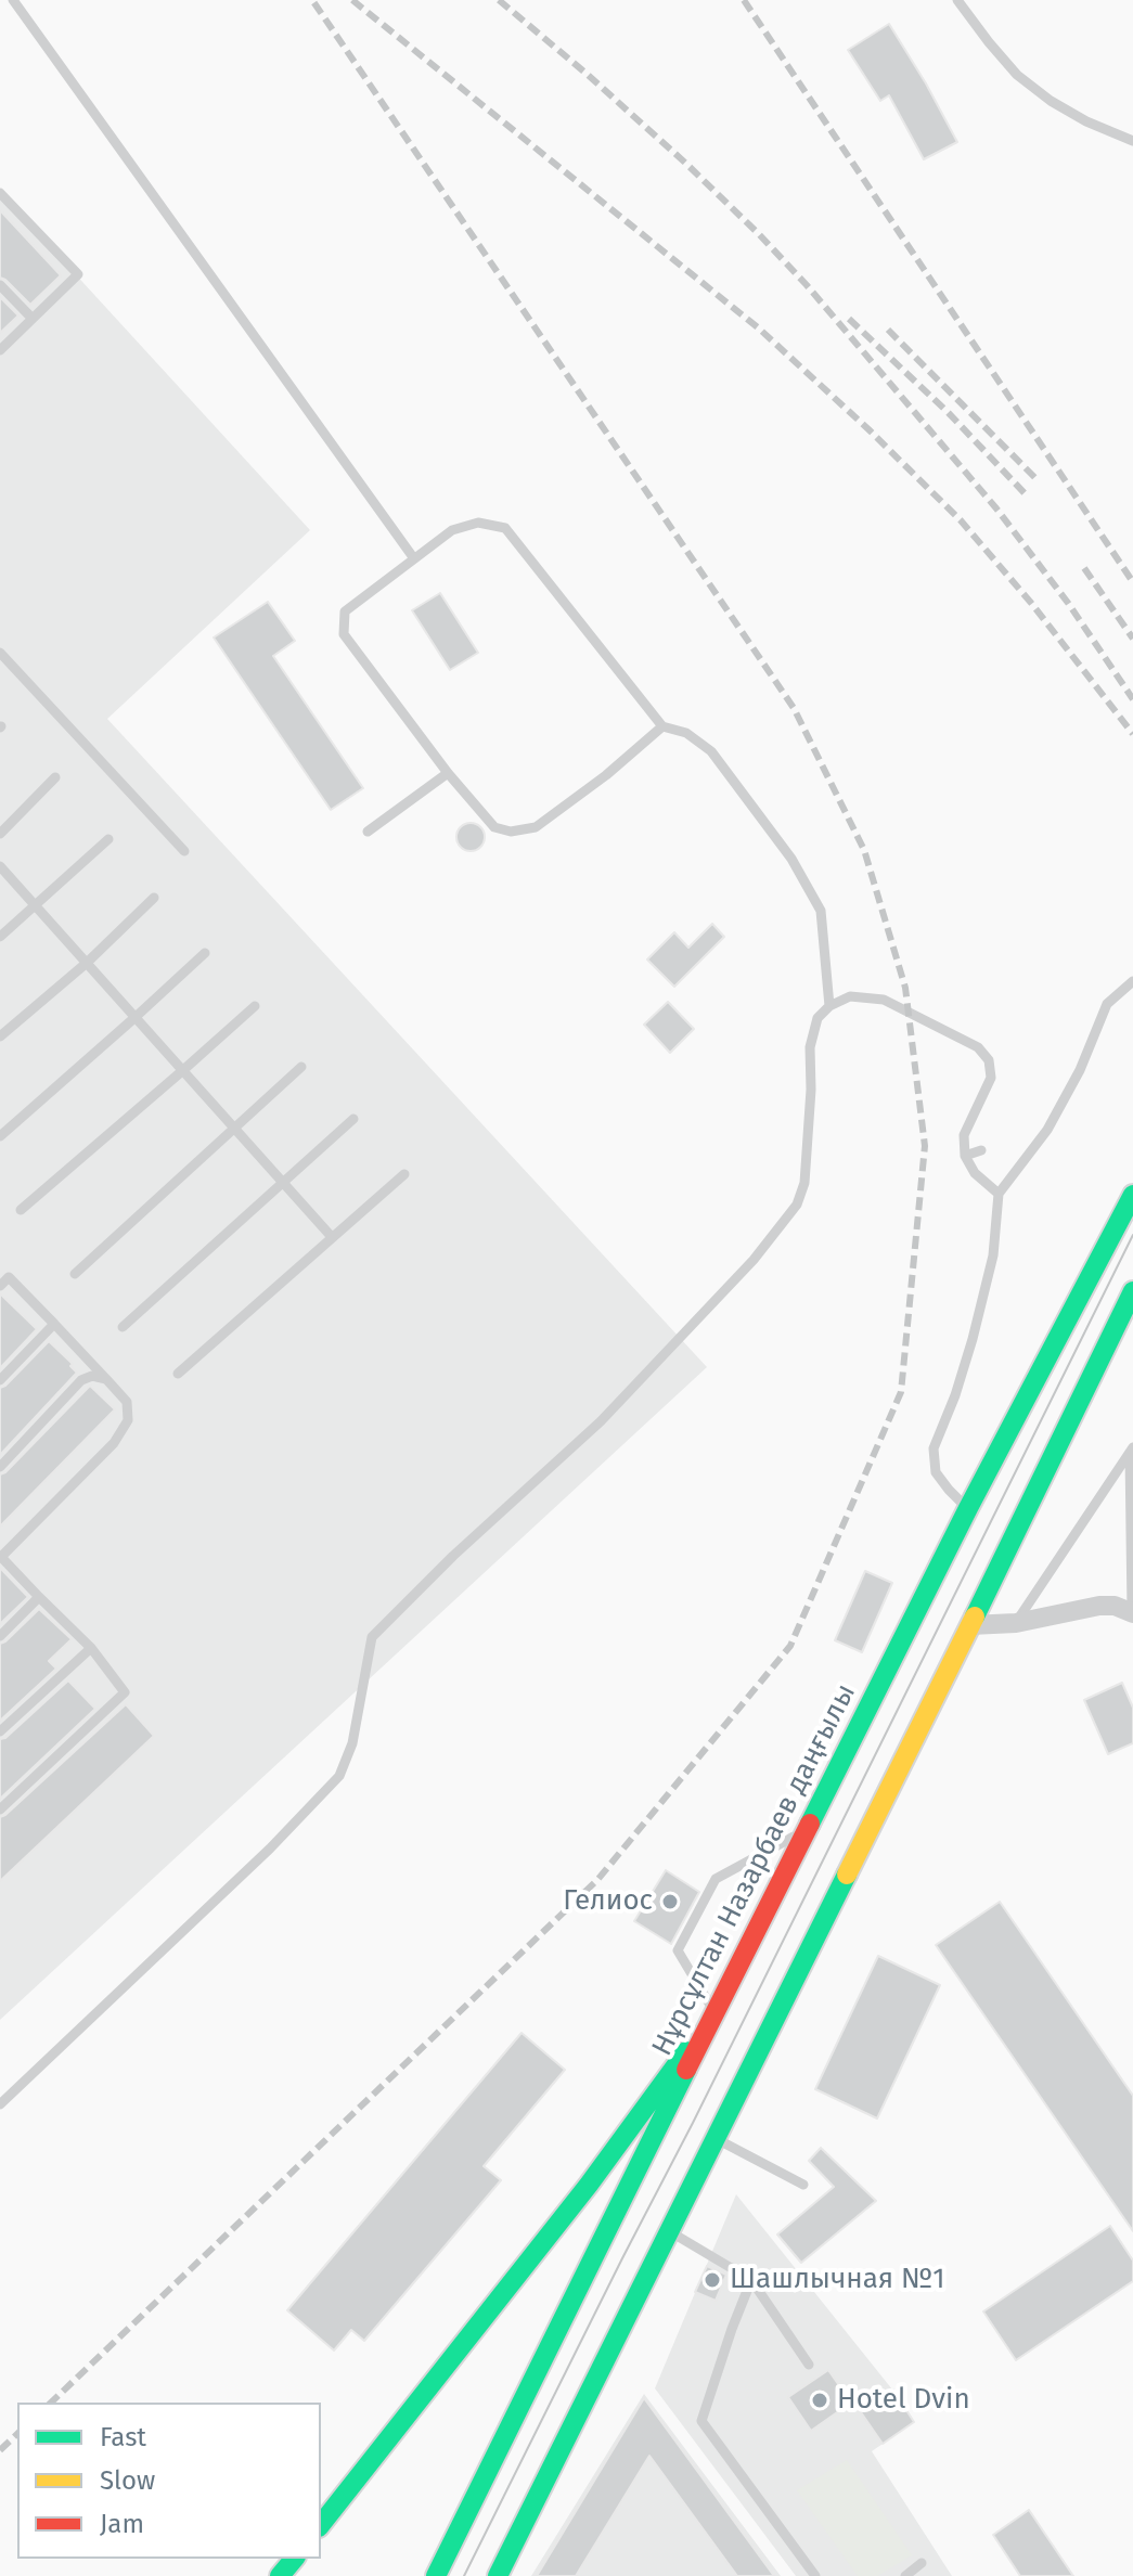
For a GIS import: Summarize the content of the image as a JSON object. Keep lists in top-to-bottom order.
{
  "streets": {
    "main road": ["Нұрсұлтан Назарбаев даңғылы"]
  },
  "places": ["Гелиос", "Шашлычная №1", "Hotel Dvin"],
  "legend": ["Fast", "Slow", "Jam"]
}
